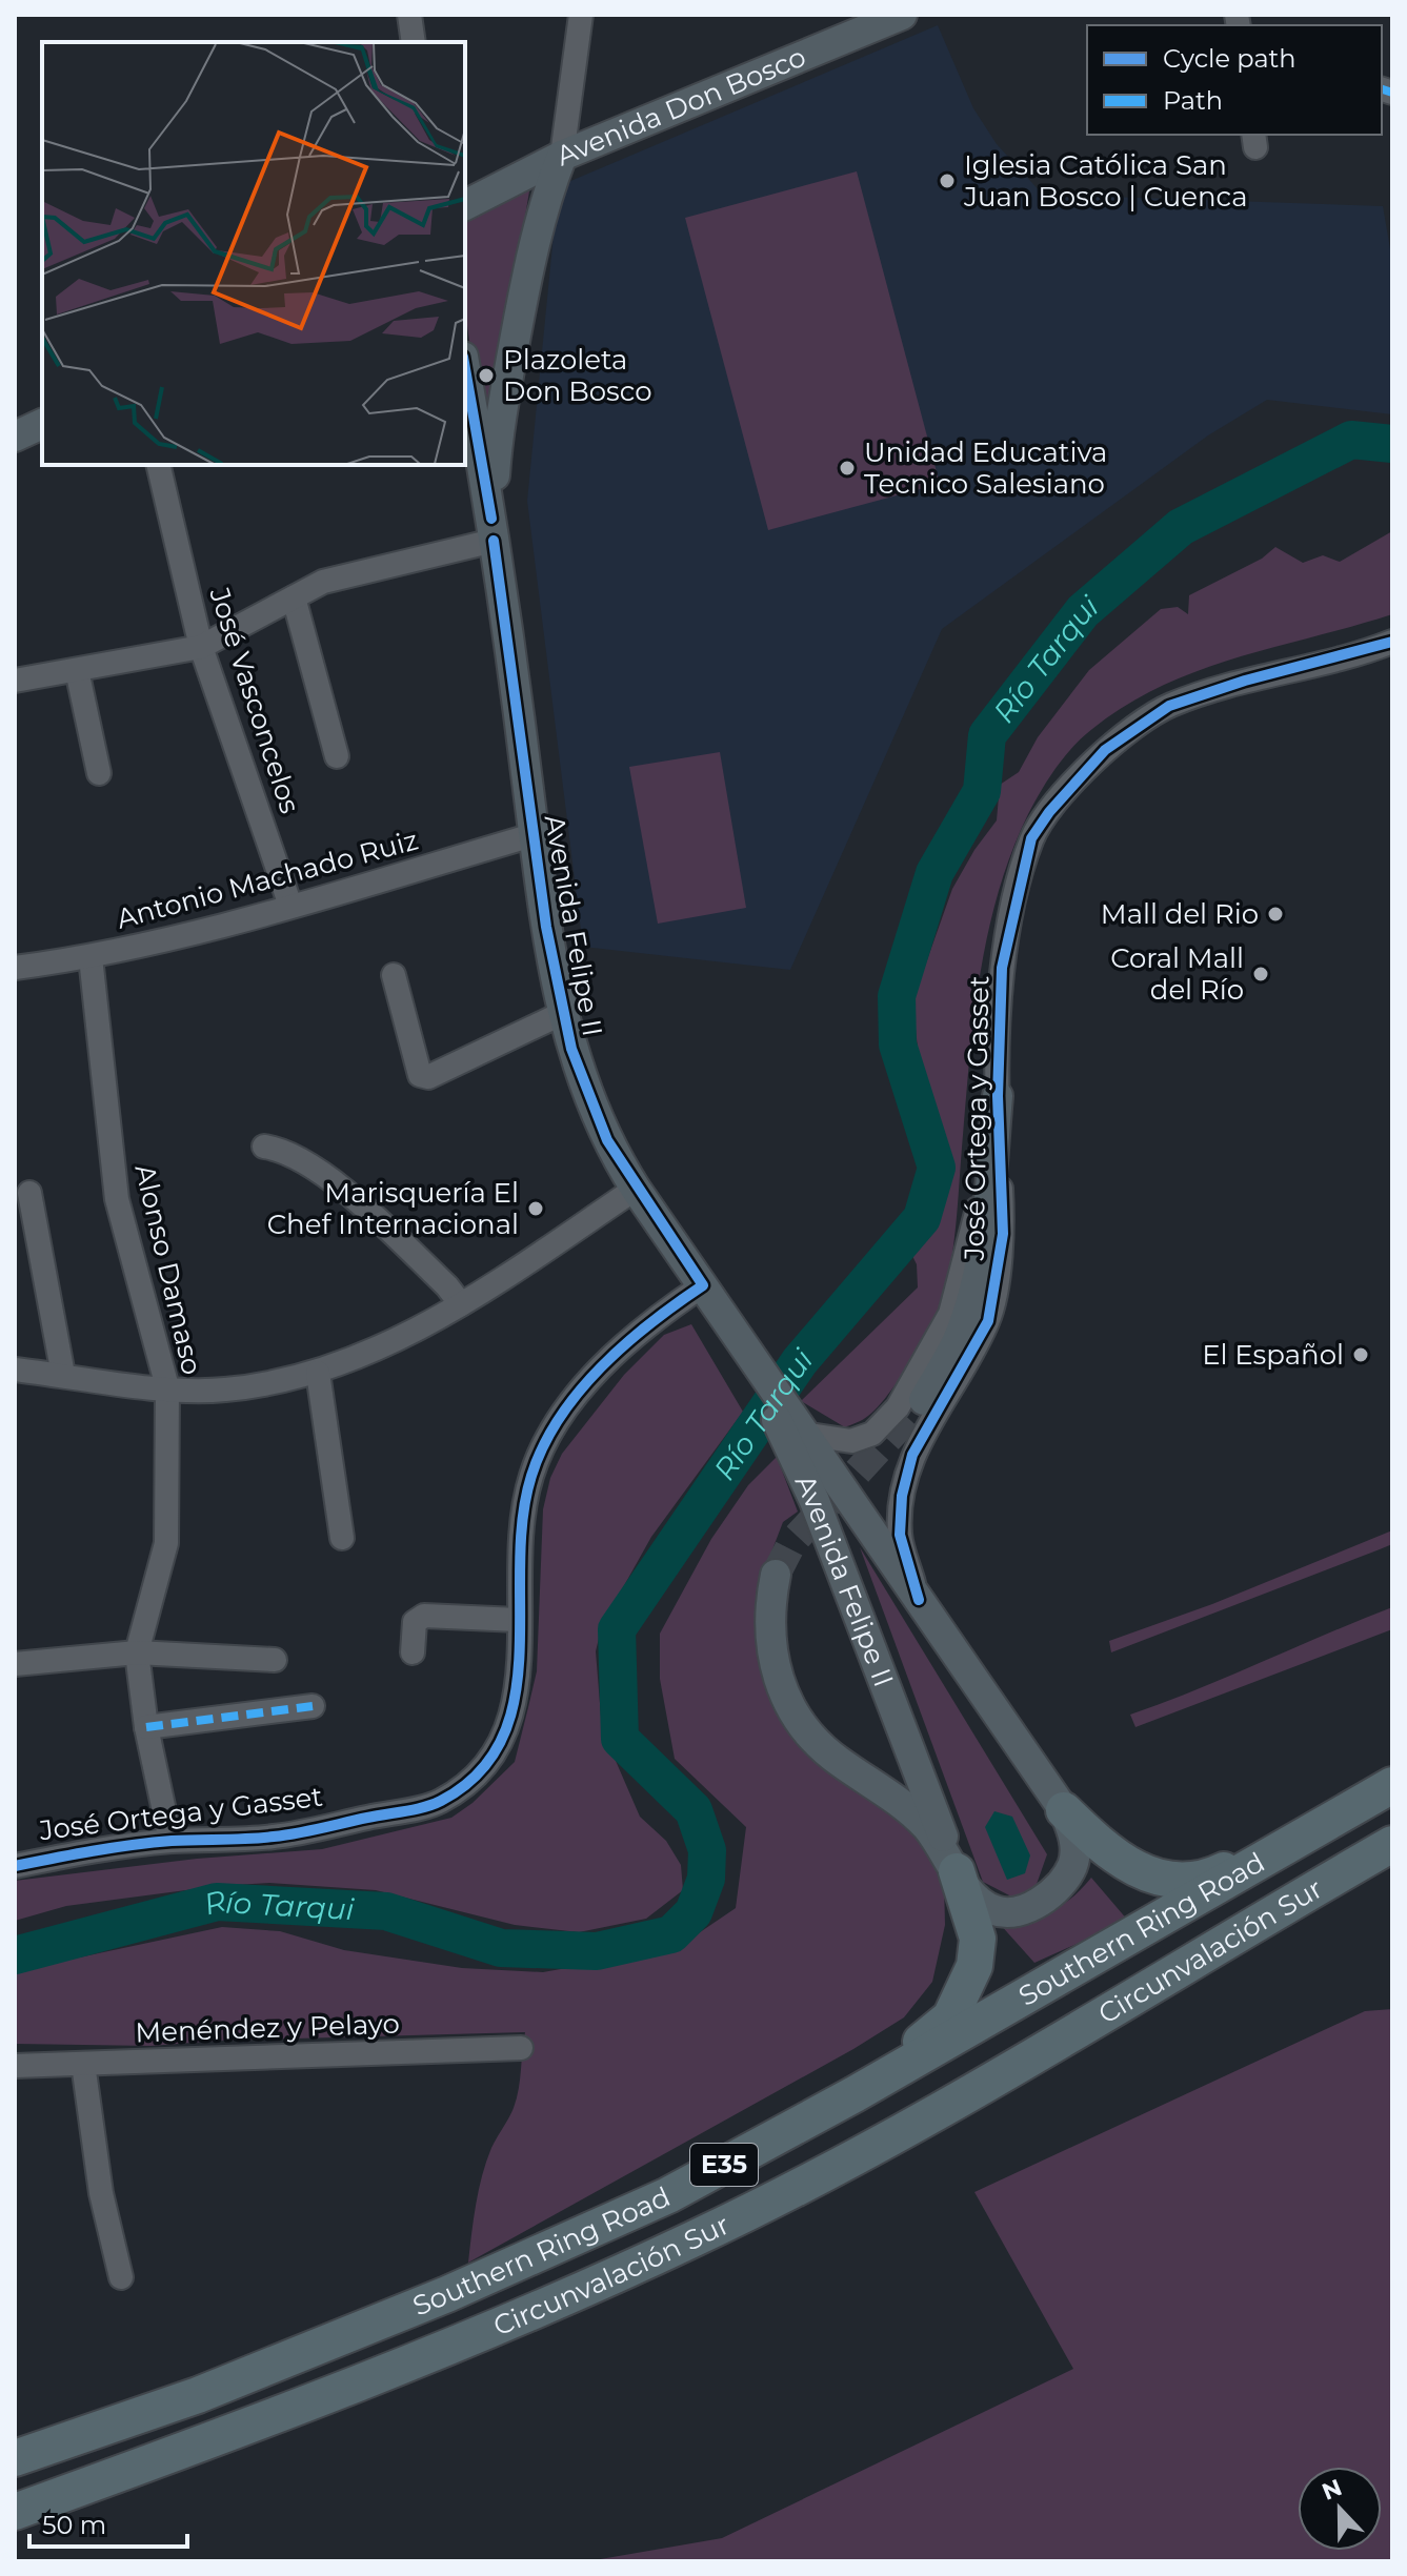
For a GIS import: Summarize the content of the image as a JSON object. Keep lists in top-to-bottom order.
{
  "streets": {
    "highway": ["Southern Ring Road", "Circunvalación Sur", "E35"],
    "main road": ["Avenida Don Bosco", "Avenida Felipe II"],
    "street": [
      "José Vasconcelos",
      "Antonio Machado Ruiz",
      "José Ortega y Gasset",
      "Alonso Damaso",
      "Menéndez y Pelayo"
    ]
  },
  "crossings": [
    ["Avenida Don Bosco", "Avenida Felipe II"],
    ["José Vasconcelos", "Antonio Machado Ruiz"],
    ["Antonio Machado Ruiz", "Avenida Felipe II"],
    ["Antonio Machado Ruiz", "Alonso Damaso"],
    ["Avenida Felipe II", "José Ortega y Gasset"],
    ["José Ortega y Gasset", "Alonso Damaso"]
  ],
  "water": ["Río Tarqui"],
  "places": [
    "Iglesia Católica San Juan Bosco | Cuenca",
    "Plazoleta Don Bosco",
    "Unidad Educativa Tecnico Salesiano",
    "Mall del Rio",
    "Coral Mall del Río",
    "Marisquería El Chef Internacional",
    "El Español"
  ],
  "legend": ["Cycle path", "Path"],
  "scale_bar": "50 m",
  "north": "top"
}
